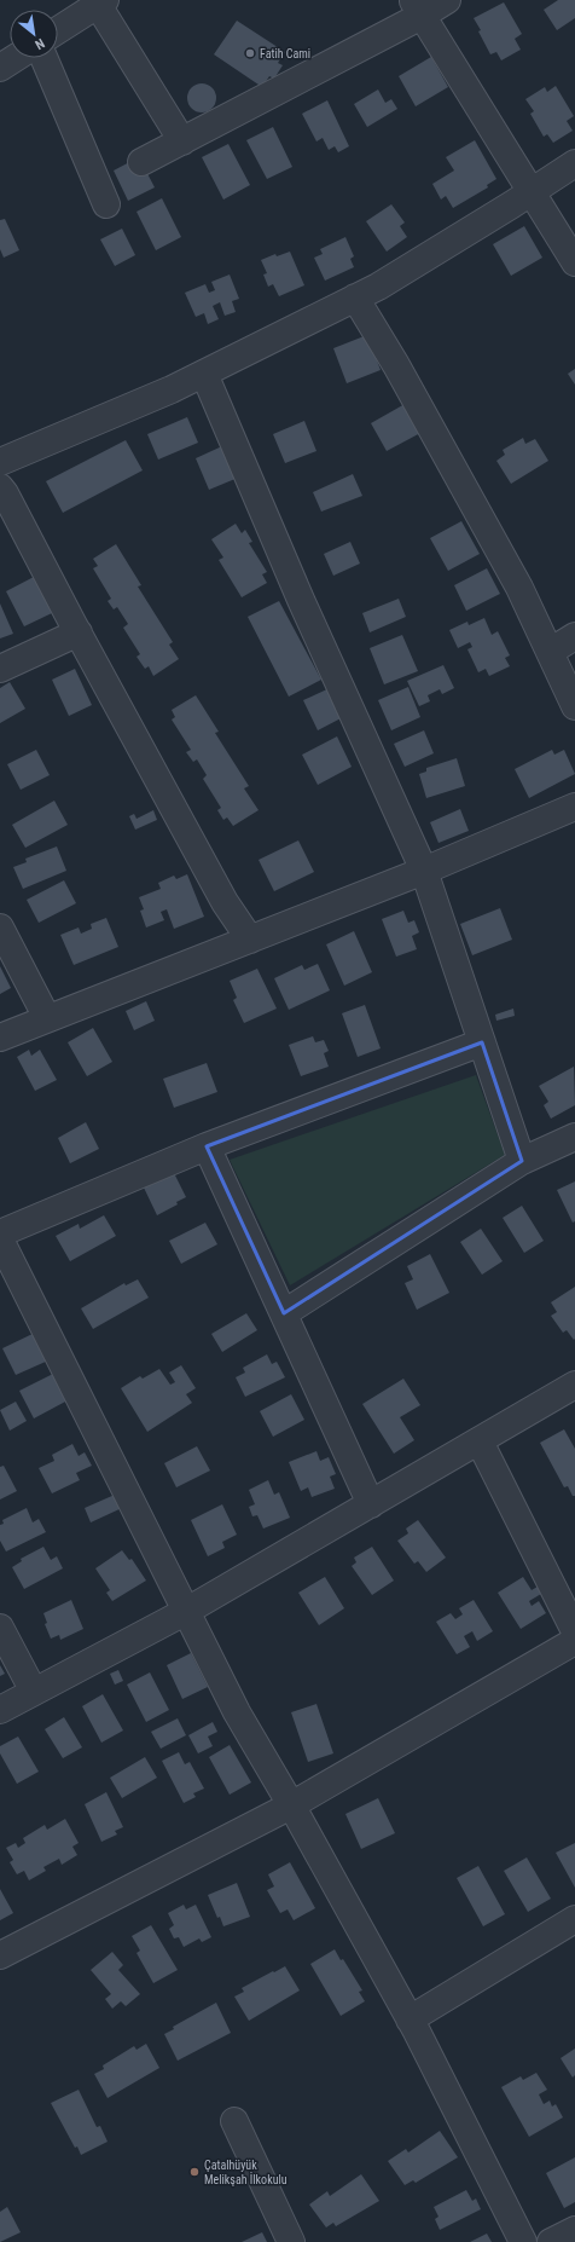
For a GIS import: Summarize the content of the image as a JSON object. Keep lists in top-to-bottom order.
{
  "places": ["Fatih Cami", "Çatalhüyük Melikşah İlkokulu"],
  "north": "bottom right"
}
